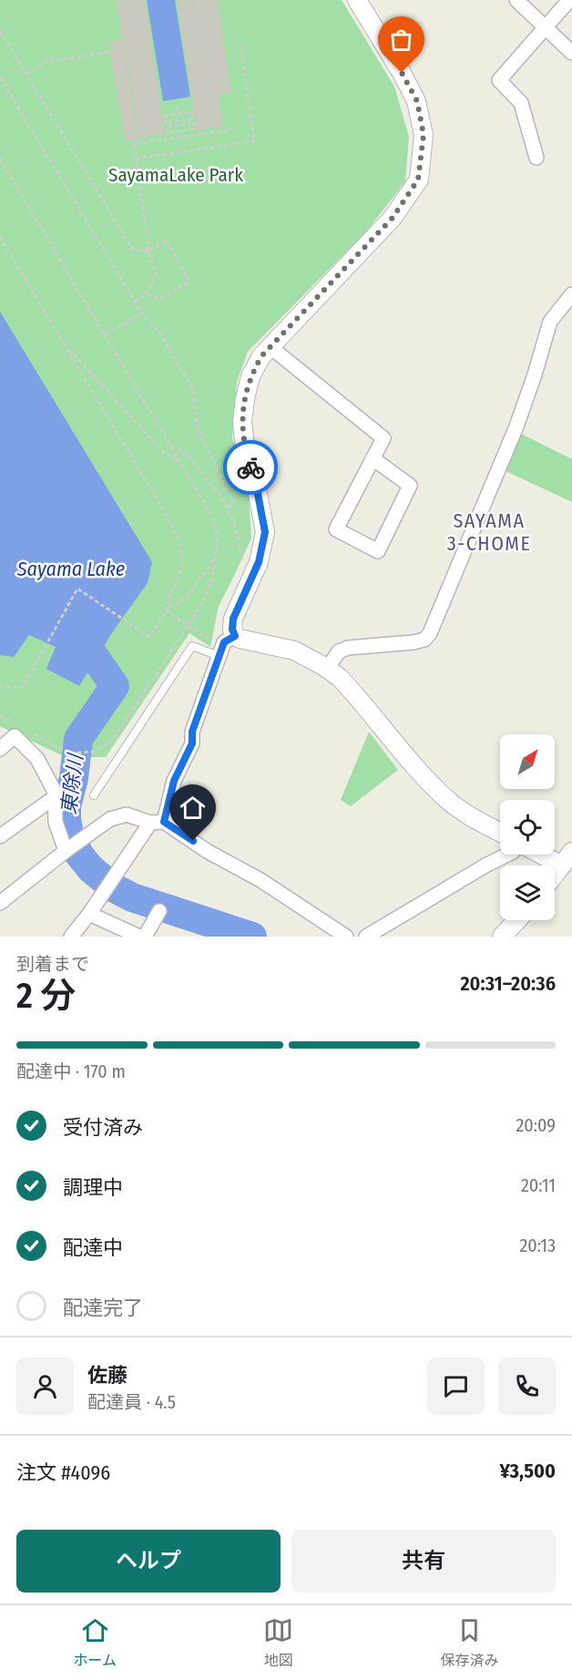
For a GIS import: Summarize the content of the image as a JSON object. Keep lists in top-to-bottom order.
{
  "districts": ["SAYAMA 3-CHOME"],
  "water": ["Sayama Lake", "東除川"],
  "parks": ["SayamaLake Park"],
  "north": "top right",
  "page": {
    "heading": ["2 分", "到着まで", "20:31–20:36"],
    "panel": [
      "佐藤",
      "配達員 · 4.5",
      "注文 #4096",
      "¥3,500"
    ],
    "bar": "配達中 · 170 m",
    "list": [
      ["受付済み", "20:09"],
      ["調理中", "20:11"],
      ["配達中", "20:13"],
      "配達完了"
    ],
    "buttons": ["ヘルプ", "共有"],
    "tabs": ["ホーム", "地図", "保存済み"]
  }
}
